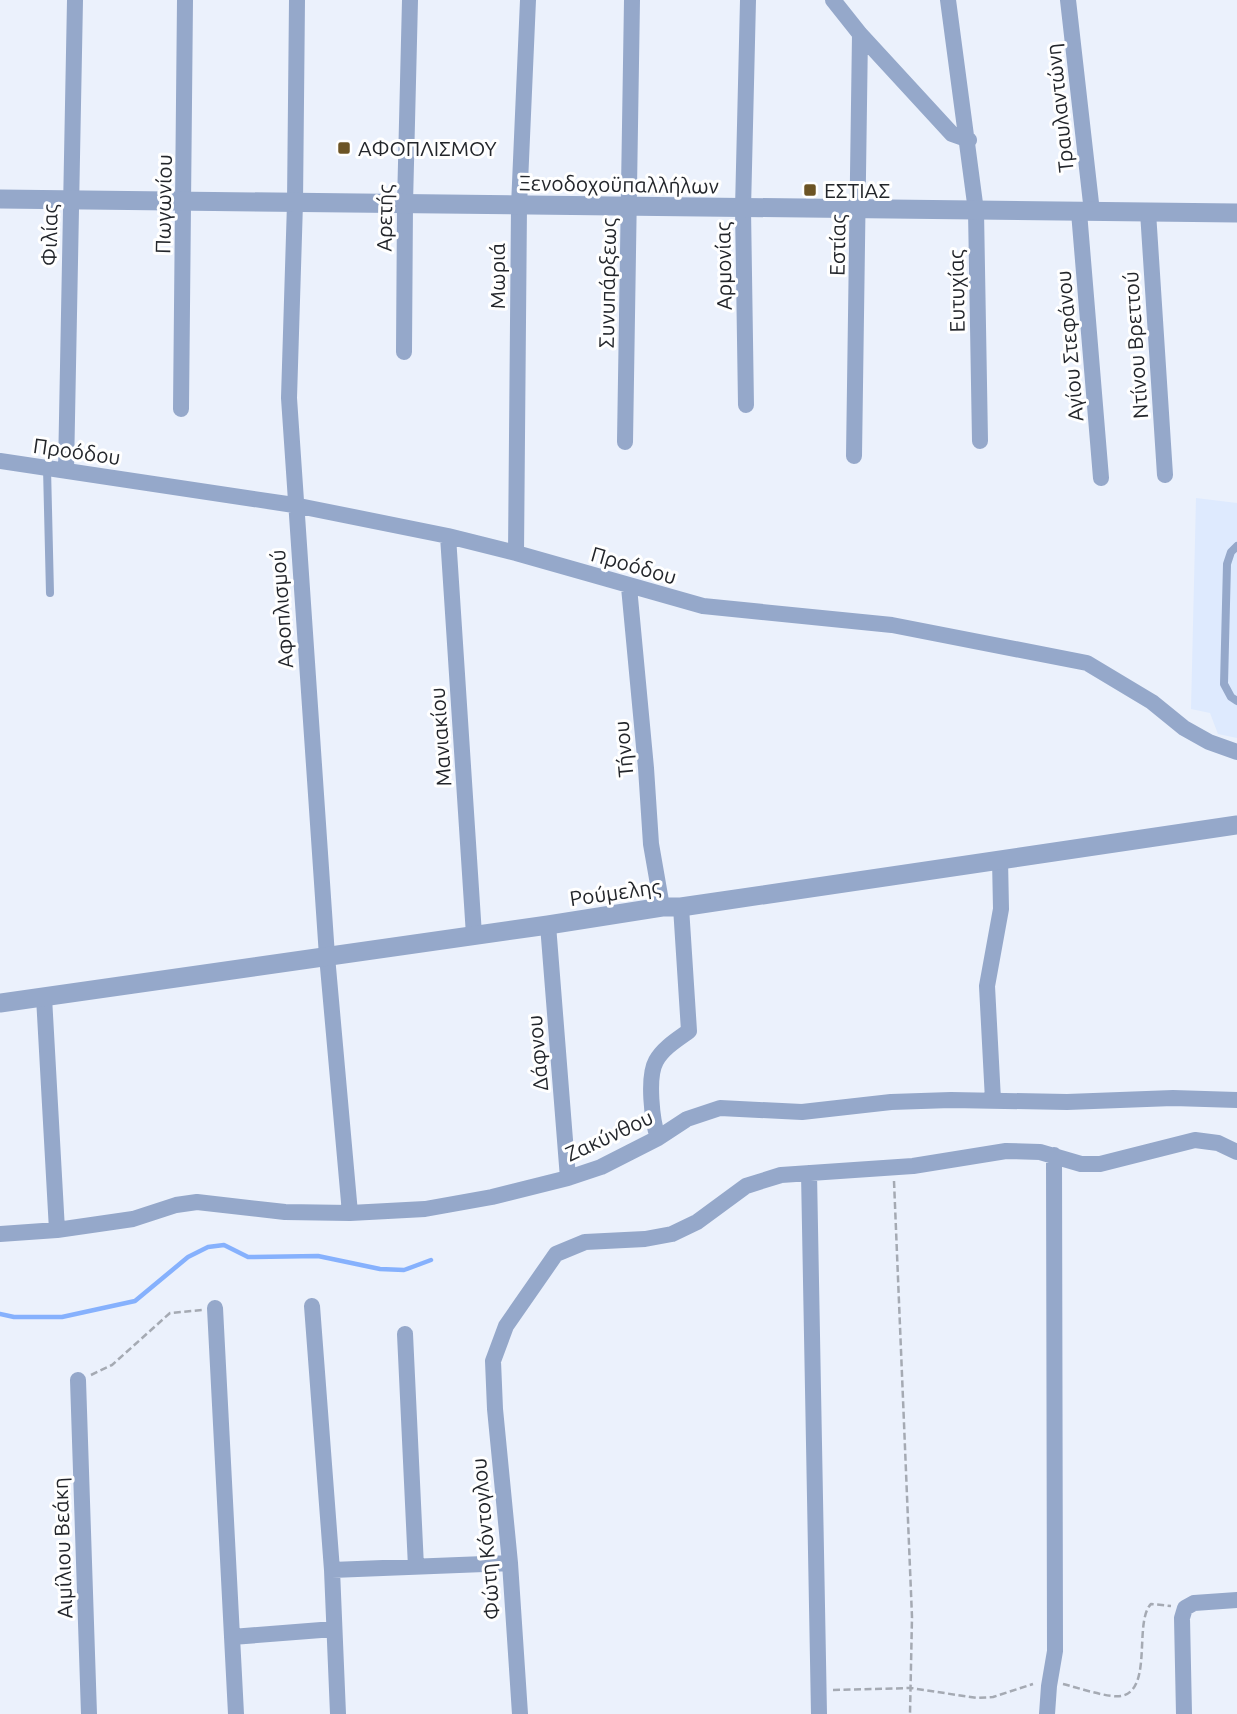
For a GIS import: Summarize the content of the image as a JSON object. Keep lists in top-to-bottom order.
{
  "streets": {
    "street": [
      "Τραυλαντώνη",
      "Ξενοδοχοϋπαλλήλων",
      "Πωγωνίου",
      "Αρετής",
      "Φιλίας",
      "Εστίας",
      "Αρμονίας",
      "Μωριά",
      "Συνυπάρξεως",
      "Ευτυχίας",
      "Ντίνου Βρεττού",
      "Αγίου Στεφάνου",
      "Προόδου",
      "Αφοπλισμού",
      "Μανιακίου",
      "Τήνου",
      "Ρούμελης",
      "Δάφνου",
      "Ζακύνθου",
      "Φώτη Κόντογλου",
      "Αιμίλιου Βεάκη"
    ]
  },
  "crossings": [
    ["Τραυλαντώνη", "Ξενοδοχοϋπαλλήλων"],
    ["Τραυλαντώνη", "Αγίου Στεφάνου"],
    ["Ξενοδοχοϋπαλλήλων", "Πωγωνίου"],
    ["Ξενοδοχοϋπαλλήλων", "Αρετής"],
    ["Ξενοδοχοϋπαλλήλων", "Φιλίας"],
    ["Ξενοδοχοϋπαλλήλων", "Εστίας"],
    ["Ξενοδοχοϋπαλλήλων", "Αρμονίας"],
    ["Ξενοδοχοϋπαλλήλων", "Μωριά"],
    ["Ξενοδοχοϋπαλλήλων", "Συνυπάρξεως"],
    ["Ξενοδοχοϋπαλλήλων", "Ευτυχίας"],
    ["Ξενοδοχοϋπαλλήλων", "Ντίνου Βρεττού"],
    ["Ξενοδοχοϋπαλλήλων", "Αγίου Στεφάνου"],
    ["Ξενοδοχοϋπαλλήλων", "Αφοπλισμού"],
    ["Φιλίας", "Προόδου"],
    ["Μωριά", "Προόδου"],
    ["Προόδου", "Αφοπλισμού"],
    ["Προόδου", "Μανιακίου"],
    ["Προόδου", "Τήνου"],
    ["Αφοπλισμού", "Ρούμελης"],
    ["Αφοπλισμού", "Ζακύνθου"],
    ["Μανιακίου", "Ρούμελης"],
    ["Τήνου", "Ρούμελης"],
    ["Τήνου", "Ζακύνθου"],
    ["Ρούμελης", "Δάφνου"],
    ["Δάφνου", "Ζακύνθου"]
  ],
  "places": {
    "transit": ["ΑΦΟΠΛΙΣΜΟΥ", "ΕΣΤΙΑΣ"]
  }
}
